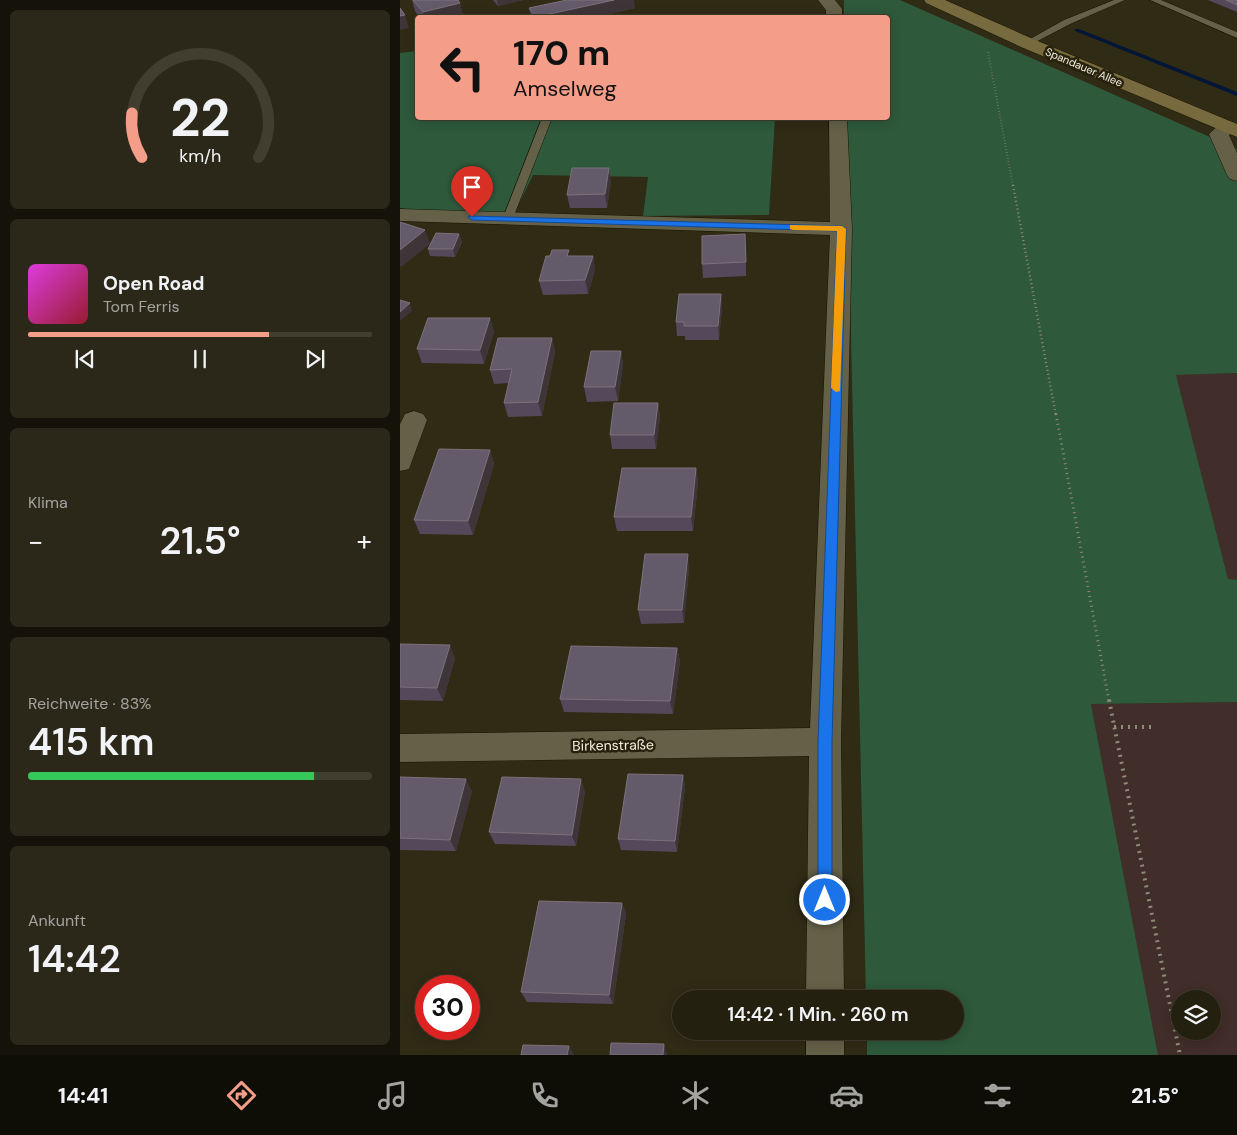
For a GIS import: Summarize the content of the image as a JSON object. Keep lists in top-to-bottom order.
{
  "streets": {
    "main road": ["Spandauer Allee"],
    "street": ["Birkenstraße"]
  },
  "page": {
    "turn": ["170 m", "Amselweg"],
    "song": ["Open Road", "Tom Ferris"],
    "tile": [
      "Klima",
      ["Reichweite · 83%", "415 km"],
      ["Ankunft", "14:42"]
    ],
    "heat": ["−", "21.5°", "+"],
    "limit": "30",
    "trip": "14:42 · 1 Min. · 260 m",
    "tabs": ["14:41", "21.5°"],
    "gauge": ["22", "km/h"]
  }
}
